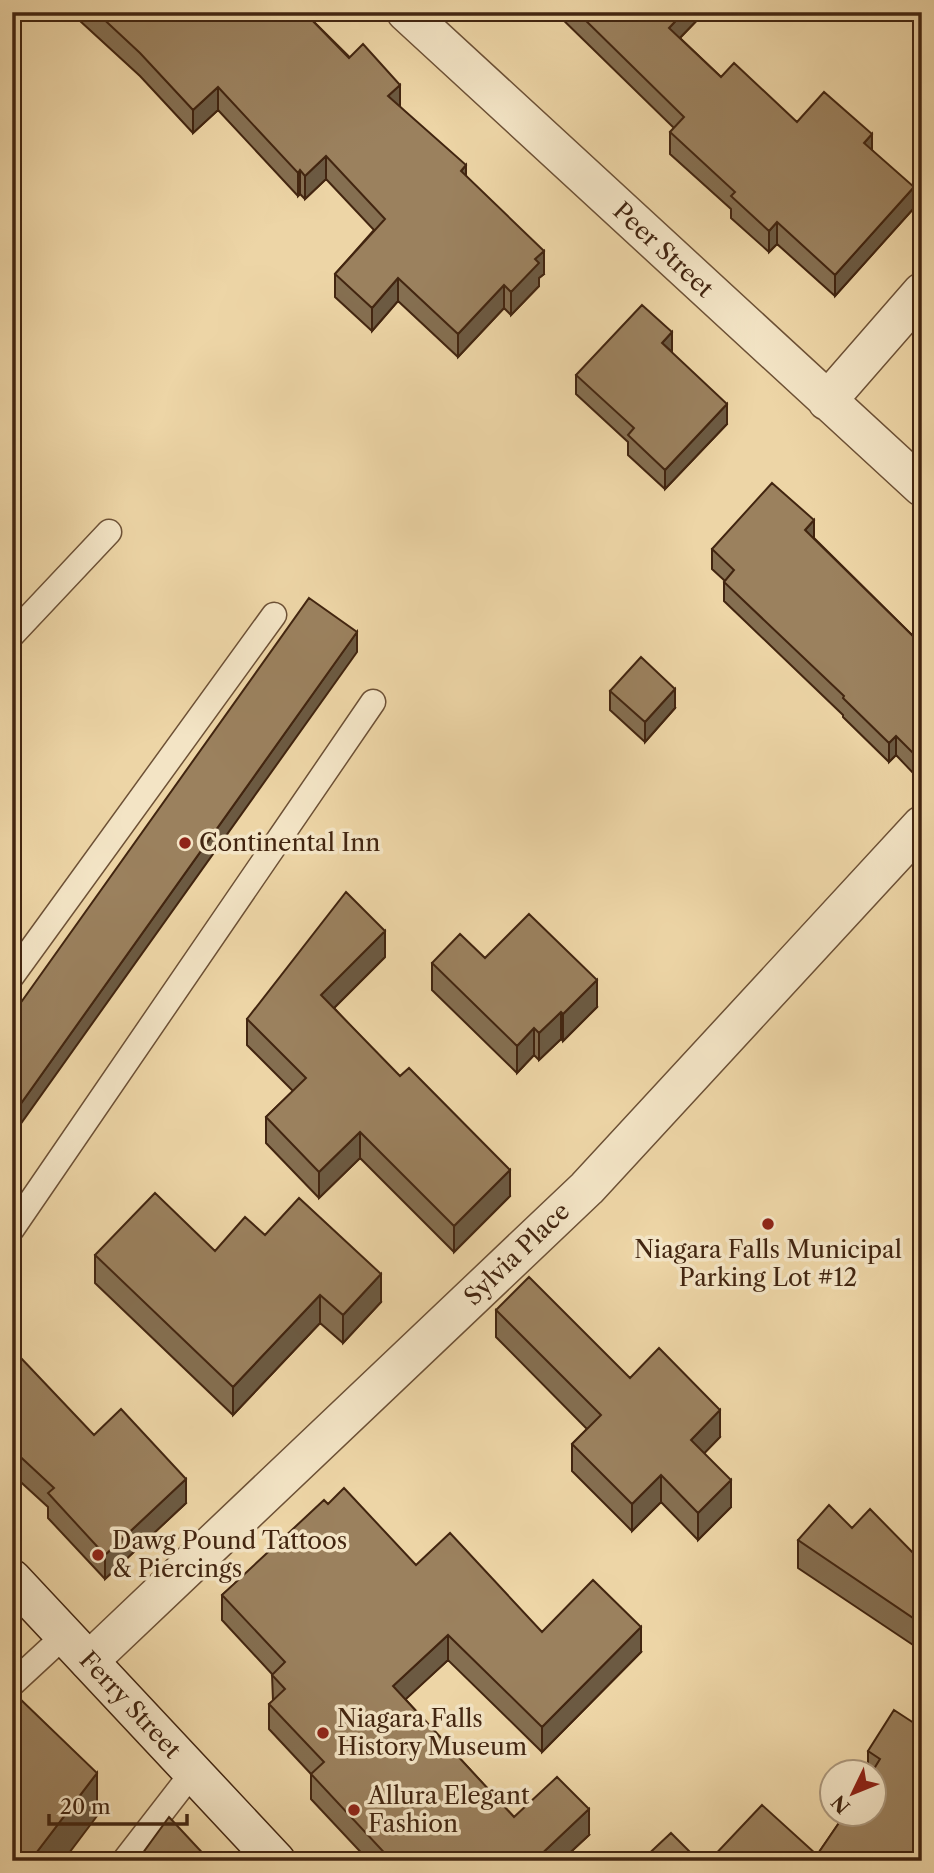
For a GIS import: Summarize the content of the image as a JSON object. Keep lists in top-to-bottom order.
{
  "streets": {
    "street": ["Peer Street", "Sylvia Place", "Ferry Street"]
  },
  "crossings": [
    ["Sylvia Place", "Ferry Street"]
  ],
  "places": [
    "Continental Inn",
    "Niagara Falls Municipal Parking Lot #12",
    "Dawg Pound Tattoos & Piercings",
    "Niagara Falls History Museum",
    "Allura Elegant Fashion"
  ],
  "scale_bar": "20 m",
  "north": "bottom left"
}
